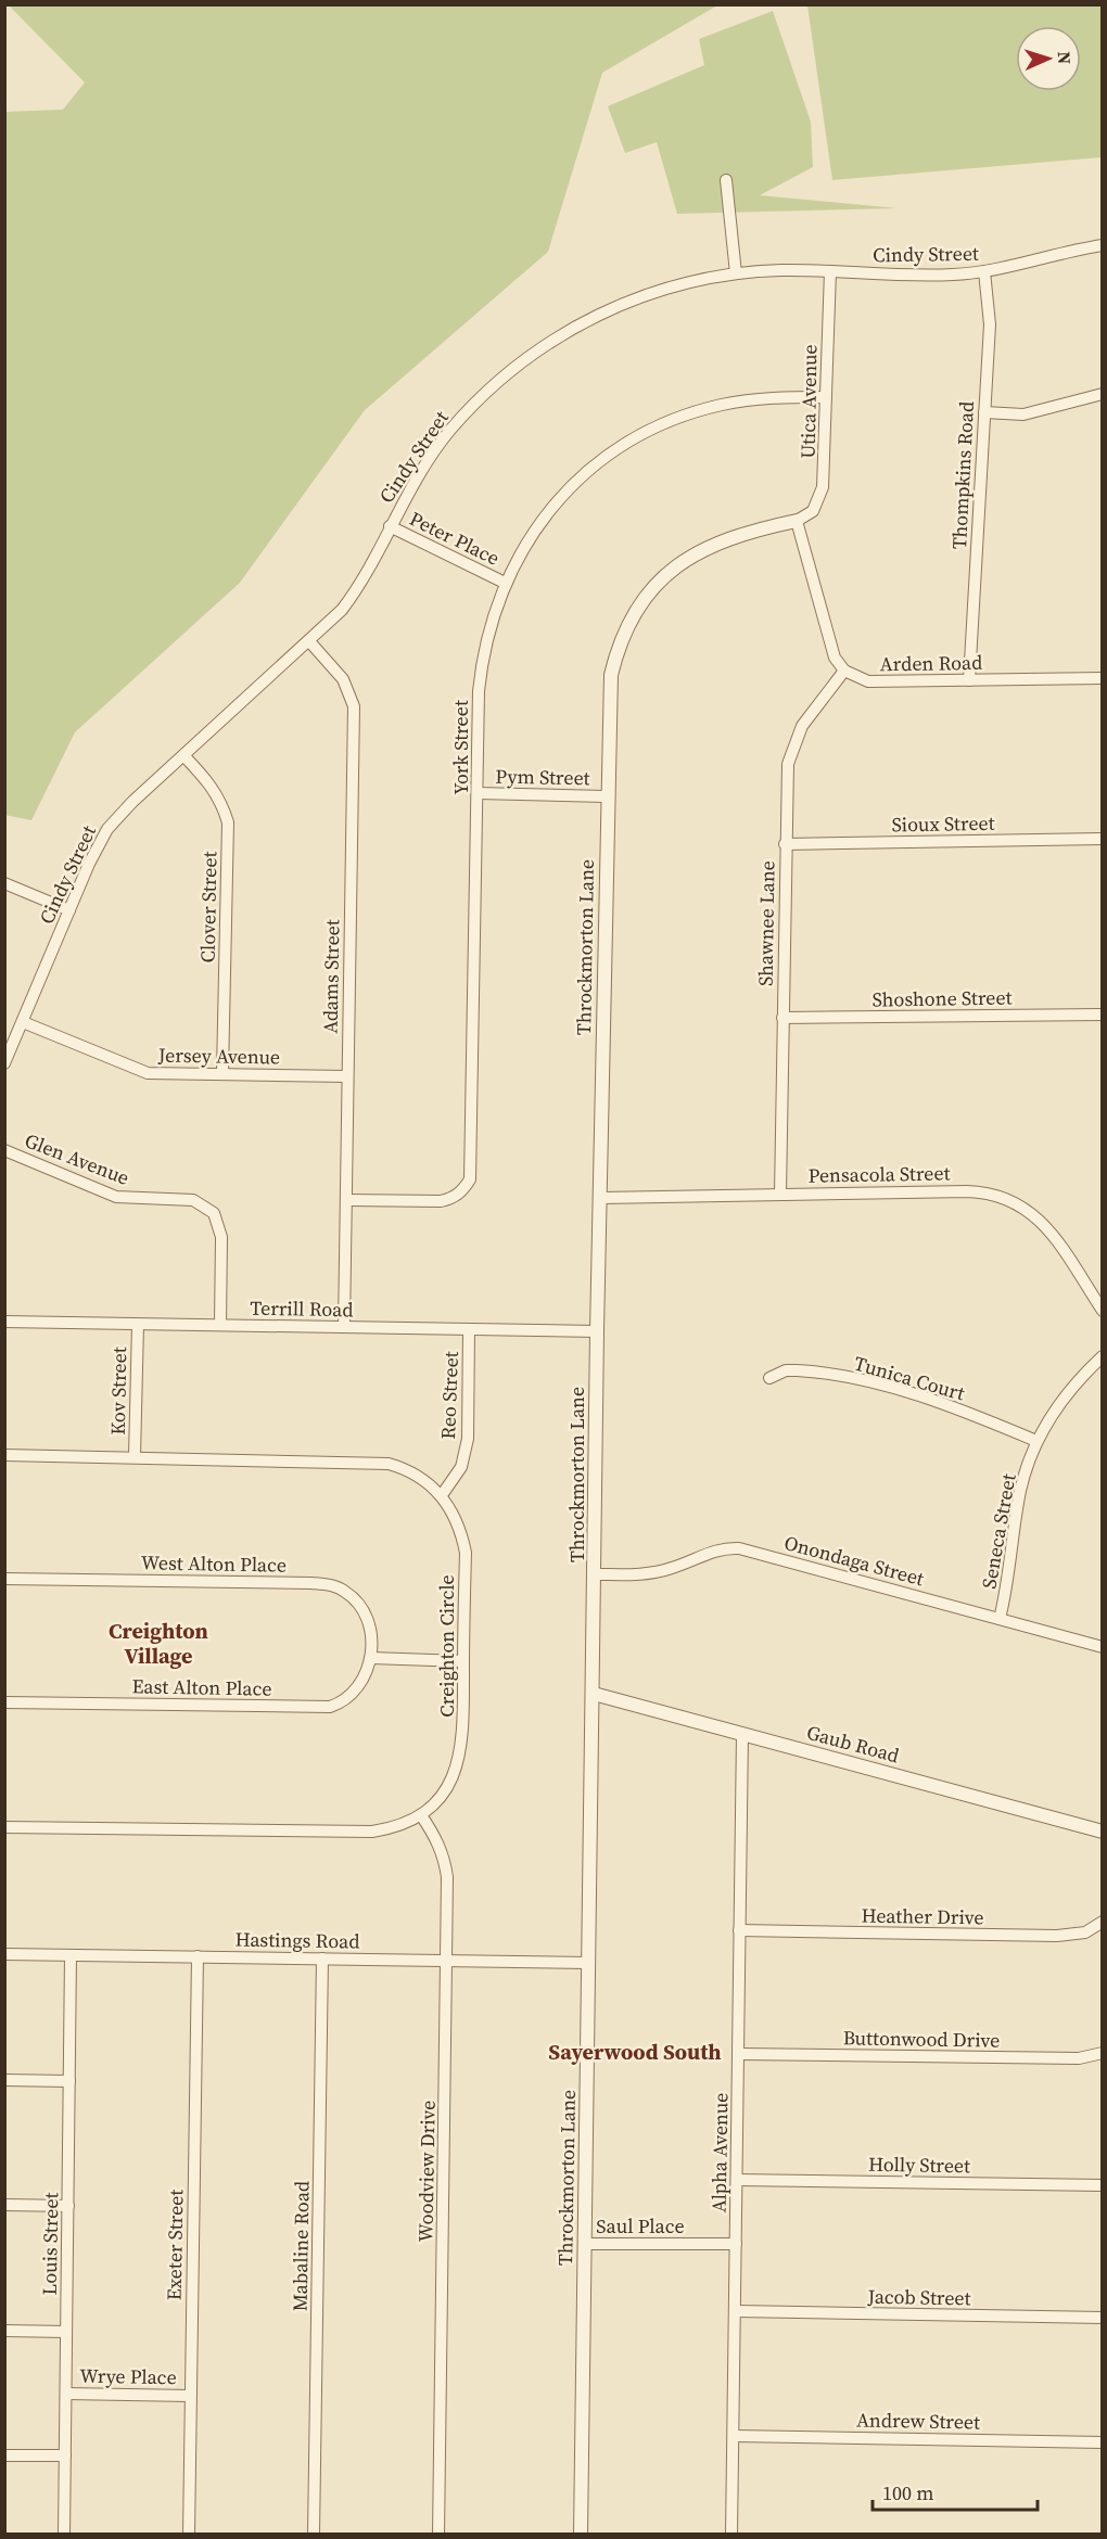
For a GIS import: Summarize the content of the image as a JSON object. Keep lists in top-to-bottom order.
{
  "streets": {
    "street": [
      "Cindy Street",
      "Utica Avenue",
      "Thompkins Road",
      "Peter Place",
      "Arden Road",
      "York Street",
      "Pym Street",
      "Sioux Street",
      "Clover Street",
      "Shawnee Lane",
      "Throckmorton Lane",
      "Adams Street",
      "Shoshone Street",
      "Jersey Avenue",
      "Glen Avenue",
      "Pensacola Street",
      "Terrill Road",
      "Tunica Court",
      "Kov Street",
      "Reo Street",
      "Seneca Street",
      "Onondaga Street",
      "West Alton Place",
      "Creighton Circle",
      "East Alton Place",
      "Gaub Road",
      "Heather Drive",
      "Hastings Road",
      "Buttonwood Drive",
      "Alpha Avenue",
      "Holly Street",
      "Woodview Drive",
      "Saul Place",
      "Louis Street",
      "Exeter Street",
      "Mabaline Road",
      "Jacob Street",
      "Wrye Place",
      "Andrew Street"
    ]
  },
  "crossings": [
    ["Cindy Street", "Utica Avenue"],
    ["Cindy Street", "Thompkins Road"],
    ["Cindy Street", "Peter Place"],
    ["Cindy Street", "Clover Street"],
    ["Cindy Street", "Adams Street"],
    ["Cindy Street", "Jersey Avenue"],
    ["Utica Avenue", "York Street"],
    ["Utica Avenue", "Throckmorton Lane"],
    ["Thompkins Road", "Arden Road"],
    ["Peter Place", "York Street"],
    ["Arden Road", "Shawnee Lane"],
    ["York Street", "Pym Street"],
    ["York Street", "Adams Street"],
    ["Pym Street", "Throckmorton Lane"],
    ["Sioux Street", "Shawnee Lane"],
    ["Clover Street", "Jersey Avenue"],
    ["Shawnee Lane", "Shoshone Street"],
    ["Shawnee Lane", "Pensacola Street"],
    ["Throckmorton Lane", "Pensacola Street"],
    ["Throckmorton Lane", "Terrill Road"],
    ["Throckmorton Lane", "Onondaga Street"],
    ["Throckmorton Lane", "Gaub Road"],
    ["Throckmorton Lane", "Hastings Road"],
    ["Throckmorton Lane", "Saul Place"],
    ["Adams Street", "Jersey Avenue"],
    ["Adams Street", "Terrill Road"],
    ["Glen Avenue", "Terrill Road"],
    ["Terrill Road", "Kov Street"],
    ["Terrill Road", "Reo Street"],
    ["Tunica Court", "Seneca Street"],
    ["Kov Street", "Creighton Circle"],
    ["Reo Street", "Creighton Circle"],
    ["Seneca Street", "Onondaga Street"],
    ["West Alton Place", "East Alton Place"],
    ["Creighton Circle", "Woodview Drive"],
    ["Gaub Road", "Alpha Avenue"],
    ["Heather Drive", "Alpha Avenue"],
    ["Hastings Road", "Woodview Drive"],
    ["Hastings Road", "Louis Street"],
    ["Hastings Road", "Exeter Street"],
    ["Hastings Road", "Mabaline Road"],
    ["Buttonwood Drive", "Alpha Avenue"],
    ["Alpha Avenue", "Holly Street"],
    ["Alpha Avenue", "Saul Place"],
    ["Alpha Avenue", "Jacob Street"],
    ["Alpha Avenue", "Andrew Street"],
    ["Louis Street", "Wrye Place"],
    ["Exeter Street", "Wrye Place"]
  ],
  "districts": ["Creighton Village", "Sayerwood South"],
  "scale_bar": "100 m",
  "north": "right"
}
